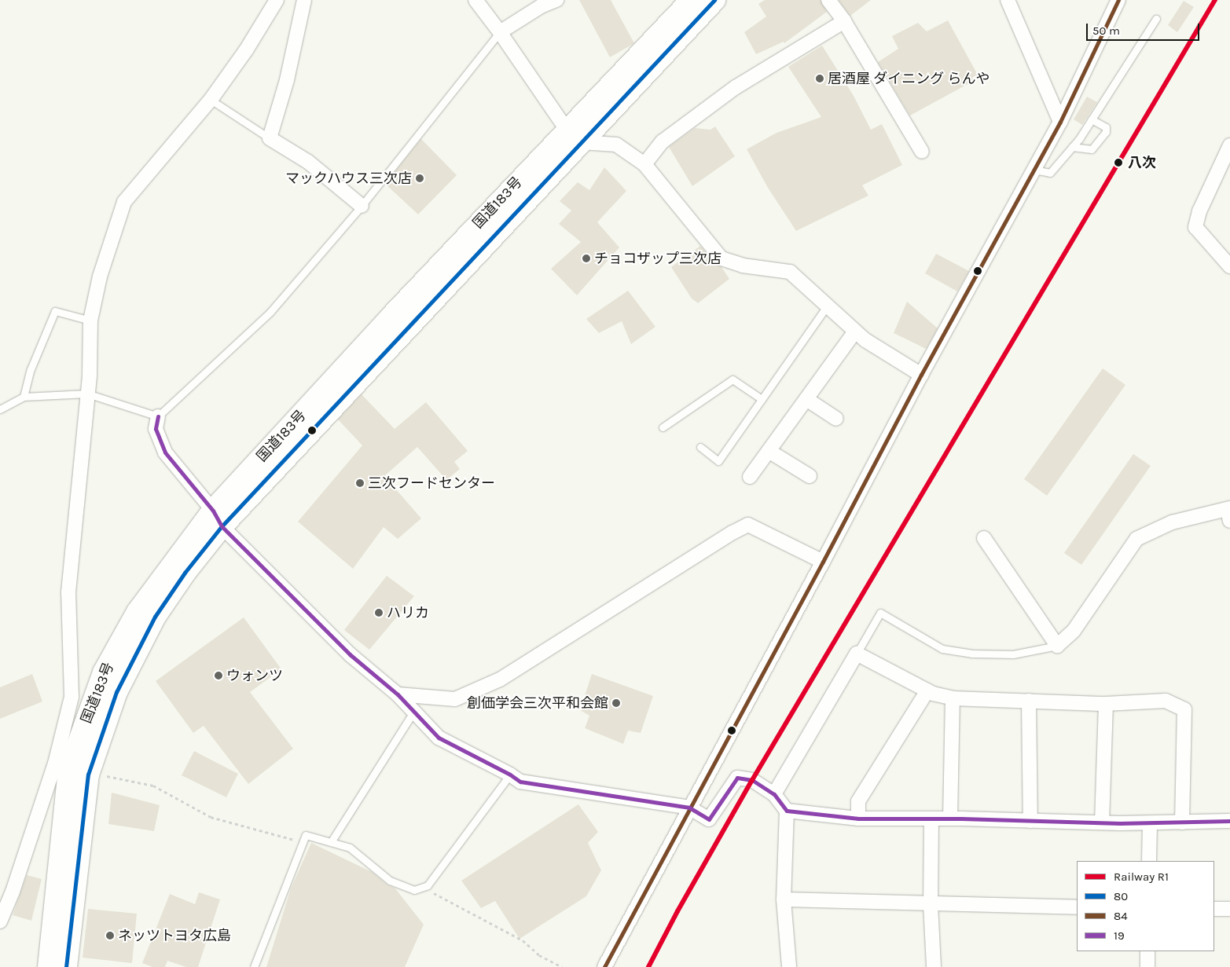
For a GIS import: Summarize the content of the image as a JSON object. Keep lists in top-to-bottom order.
{
  "streets": {
    "highway": ["国道183号"]
  },
  "places": [
    "居酒屋 ダイニング らんや",
    "八次",
    "マックハウス三次店",
    "チョコザップ三次店",
    "三次フードセンター",
    "ハリカ",
    "ウォンツ",
    "創価学会三次平和会館",
    "ネッツトヨタ広島"
  ],
  "lines": [
    "rail line R1",
    "transit line 80",
    "transit line 84",
    "transit line 19"
  ],
  "legend": [
    "Railway R1",
    "80",
    "84",
    "19"
  ],
  "scale_bar": "50 m"
}
